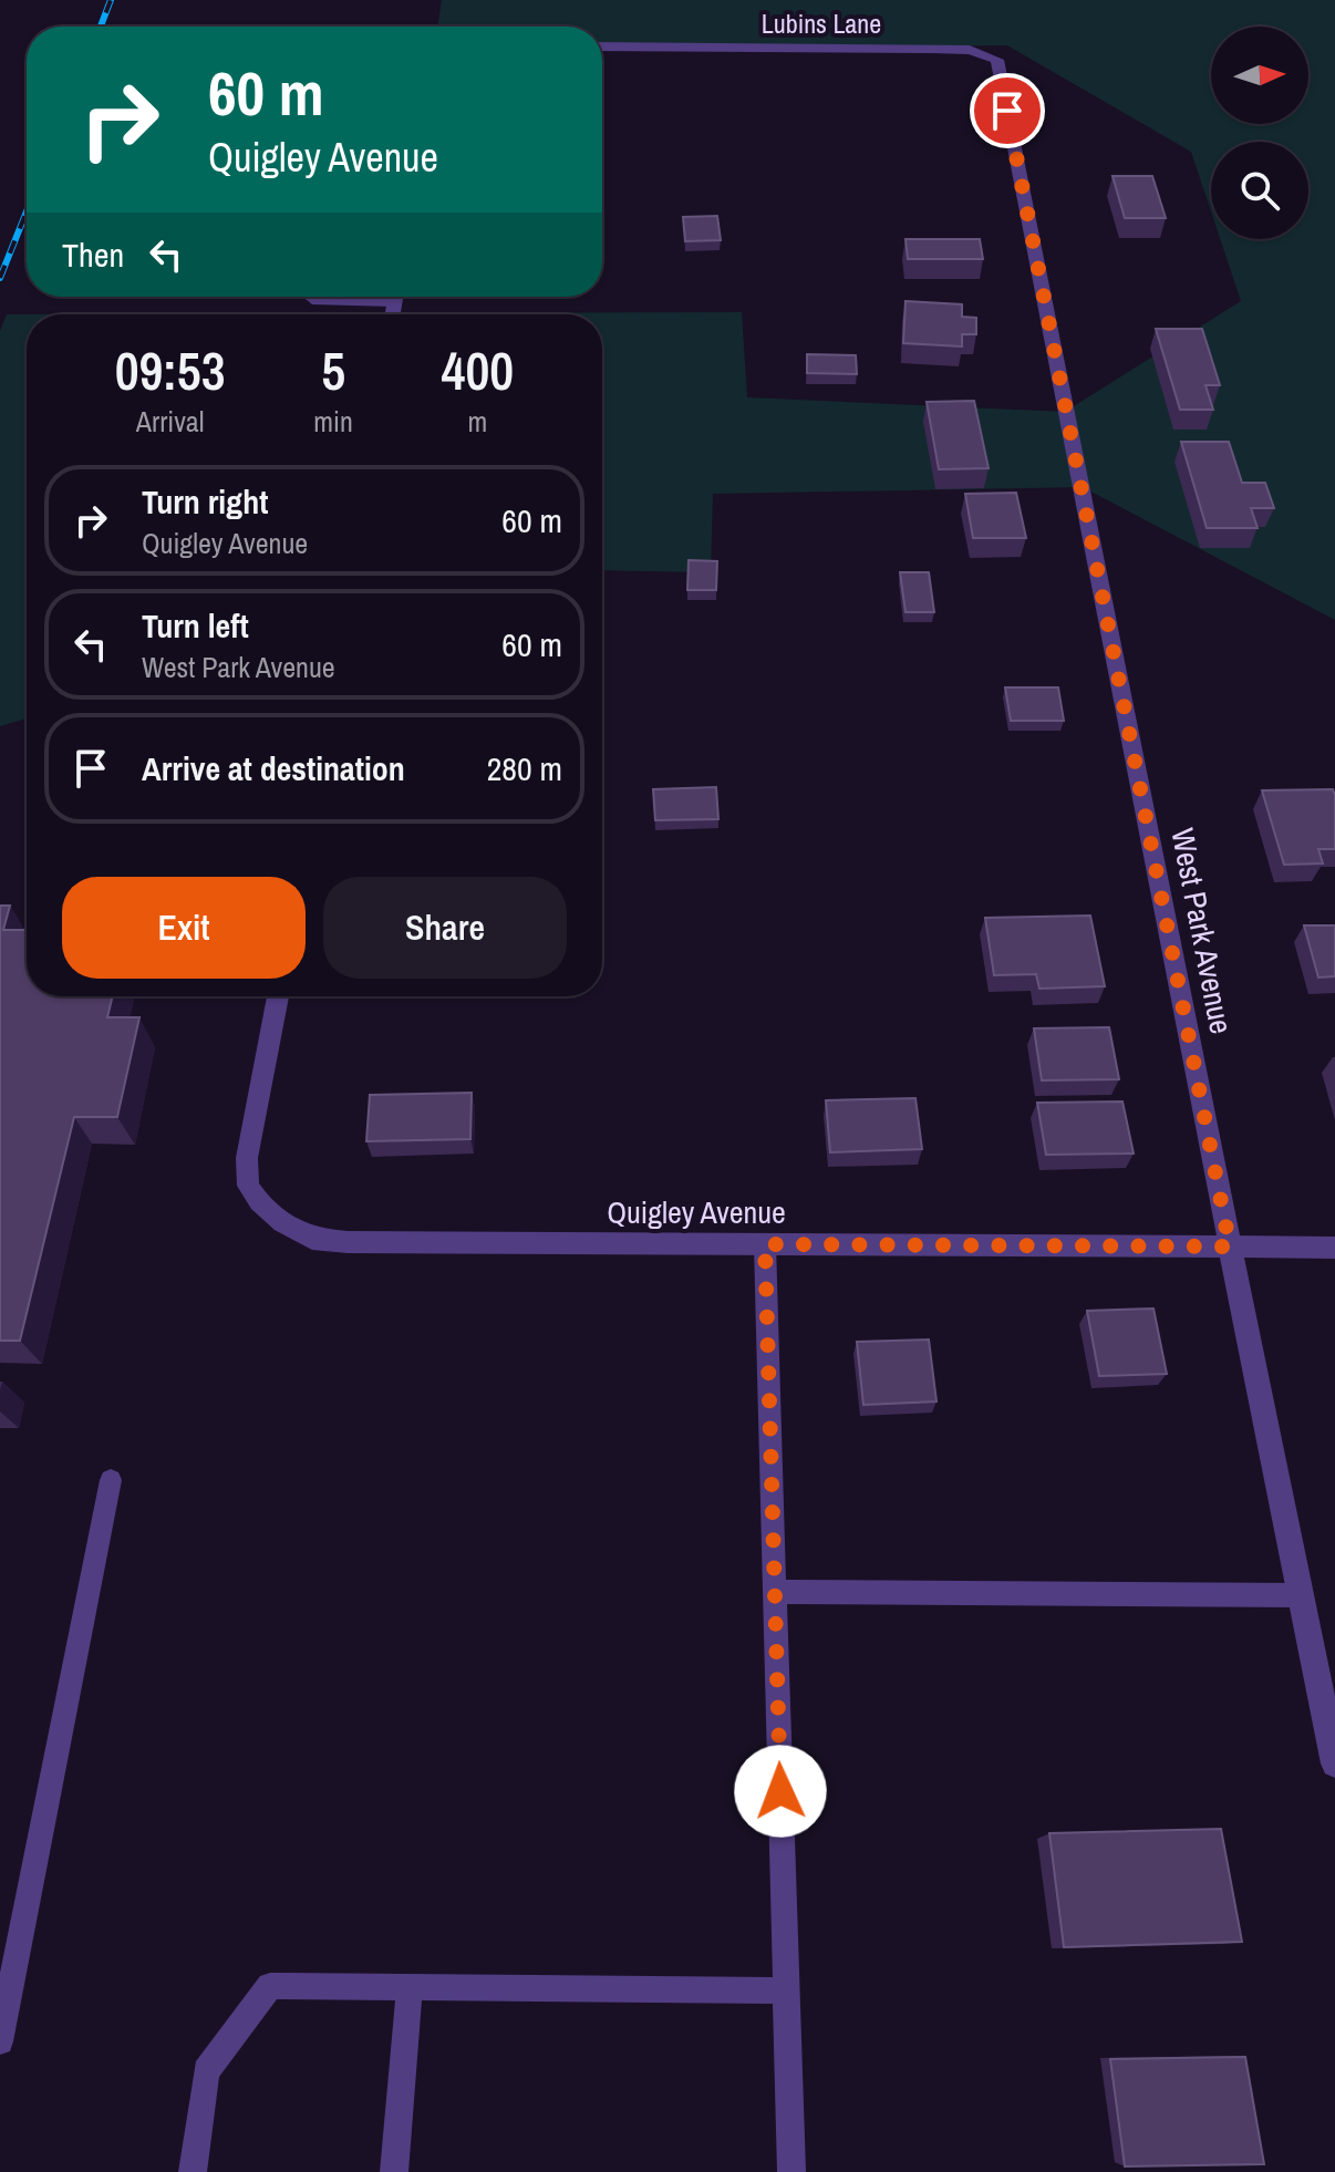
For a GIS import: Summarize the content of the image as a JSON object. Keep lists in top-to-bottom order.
{
  "streets": {
    "street": ["Lubins Lane", "West Park Avenue", "Quigley Avenue"]
  },
  "crossings": [
    ["Lubins Lane", "West Park Avenue"],
    ["West Park Avenue", "Quigley Avenue"]
  ],
  "north": "right",
  "page": {
    "turn": ["60 m", "Quigley Avenue"],
    "then": "Then",
    "eta": [
      "09:53",
      "Arrival",
      "5",
      "min",
      "400",
      "m"
    ],
    "list": [
      {
        "name": "Turn right",
        "note": "Quigley Avenue",
        "value": "60 m"
      },
      {
        "name": "Turn left",
        "note": "West Park Avenue",
        "value": "60 m"
      },
      {
        "name": "Arrive at destination",
        "value": "280 m"
      }
    ],
    "buttons": ["Exit", "Share"]
  }
}
